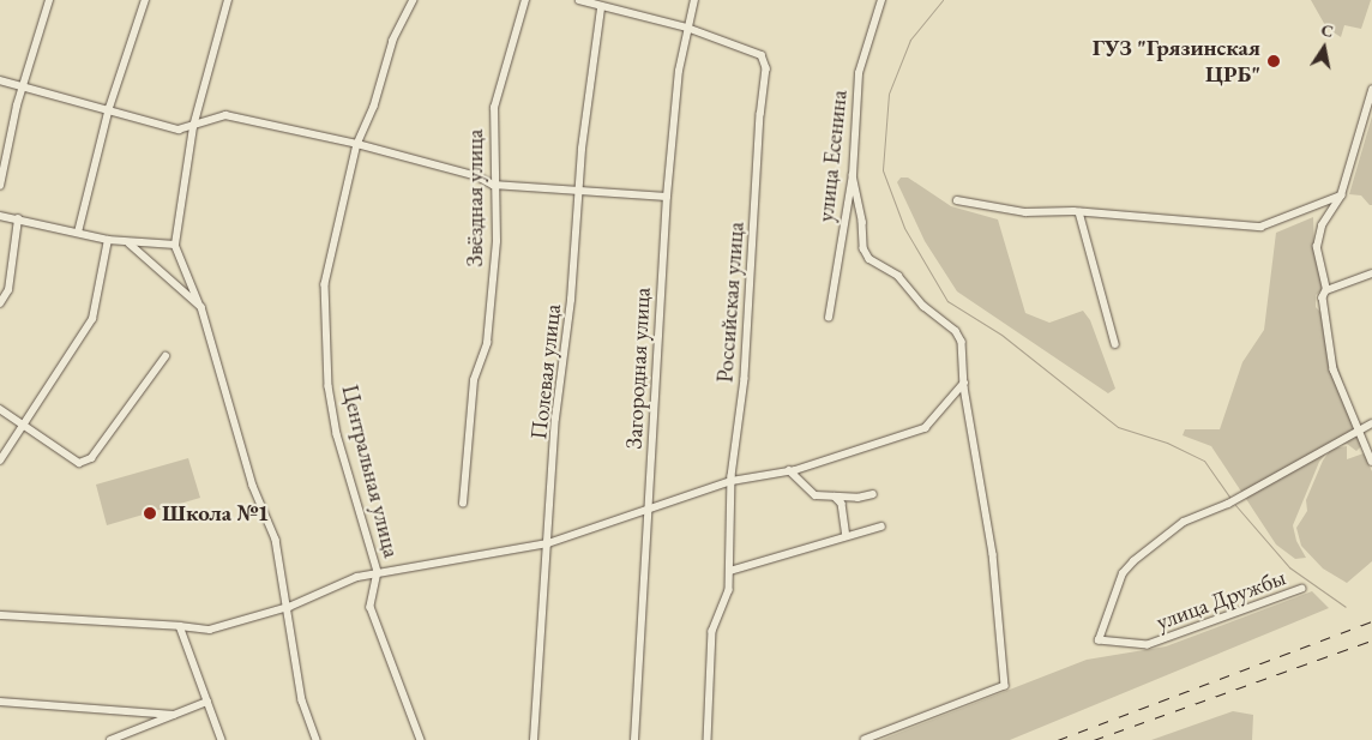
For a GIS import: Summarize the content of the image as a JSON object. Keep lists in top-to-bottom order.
{
  "streets": {
    "street": [
      "улица Есенина",
      "Звёздная улица",
      "Российская улица",
      "Загородная улица",
      "Полевая улица",
      "Центральная улица",
      "улица Дружбы"
    ]
  },
  "crossings": [
    ["Российская улица", "Загородная улица"],
    ["Российская улица", "Полевая улица"]
  ],
  "places": ["ГУЗ \"Грязинская ЦРБ\"", "Школа №1"],
  "north": "top"
}
